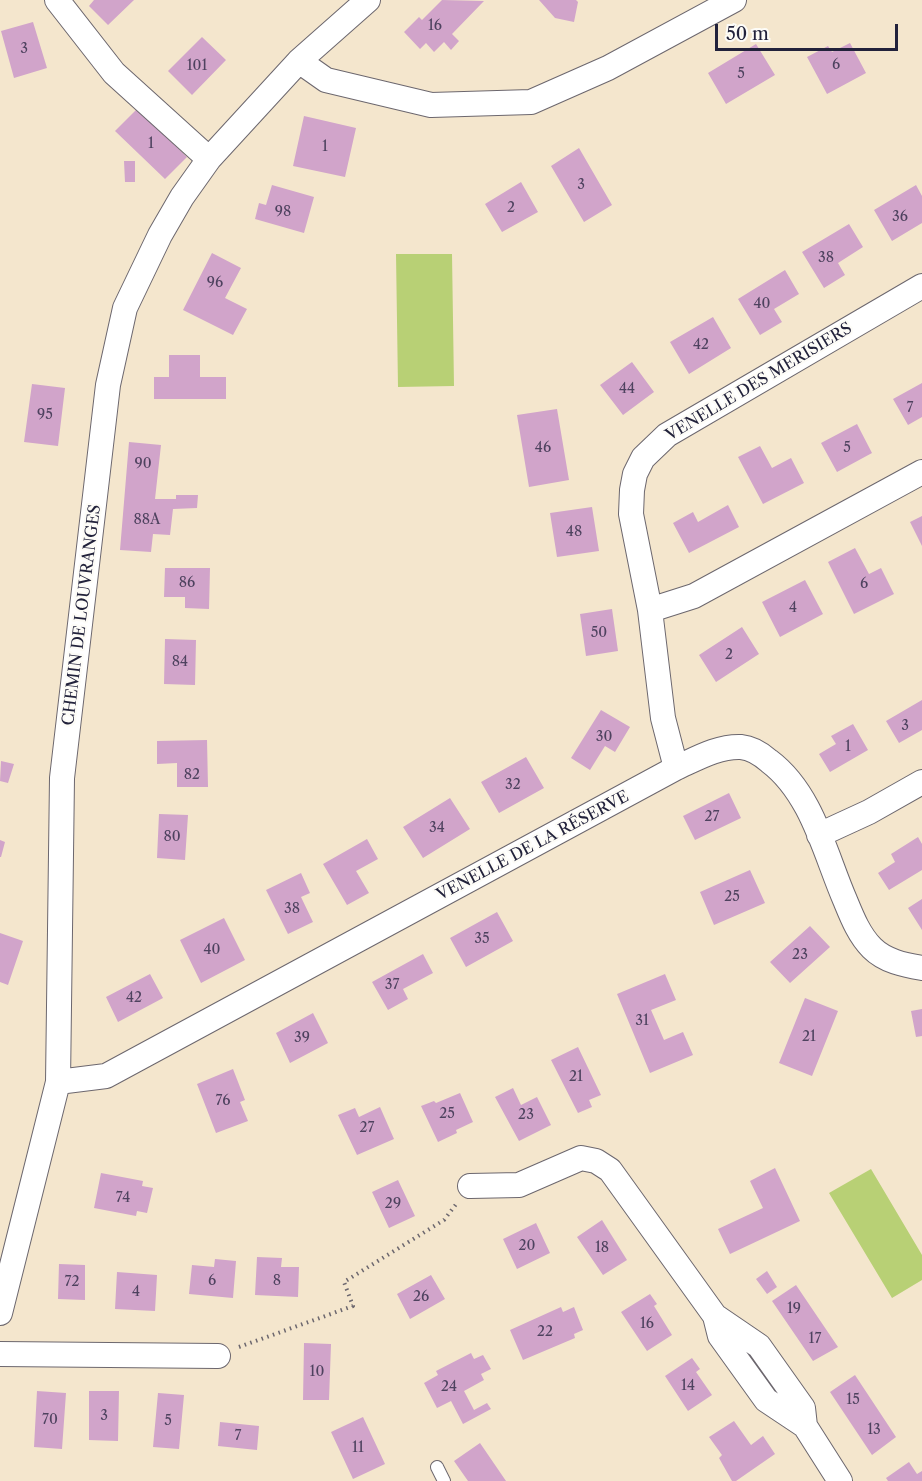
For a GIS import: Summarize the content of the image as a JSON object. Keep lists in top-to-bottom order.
{
  "streets": {
    "street": ["VENELLE DES MERISIERS", "CHEMIN DE LOUVRANGES", "VENELLE DE LA RÉSERVE"]
  },
  "crossings": [
    ["VENELLE DES MERISIERS", "VENELLE DE LA RÉSERVE"],
    ["CHEMIN DE LOUVRANGES", "VENELLE DE LA RÉSERVE"]
  ],
  "house_numbers": [
    "16",
    "3",
    "6",
    "101",
    "5",
    "1",
    "1",
    "3",
    "2",
    "98",
    "36",
    "38",
    "96",
    "40",
    "42",
    "44",
    "7",
    "95",
    "46",
    "5",
    "90",
    "88A",
    "48",
    "86",
    "6",
    "4",
    "50",
    "2",
    "84",
    "3",
    "30",
    "1",
    "82",
    "32",
    "27",
    "34",
    "80",
    "25",
    "38",
    "35",
    "40",
    "23",
    "37",
    "42",
    "31",
    "21",
    "39",
    "21",
    "76",
    "25",
    "23",
    "27",
    "74",
    "29",
    "20",
    "18",
    "6",
    "8",
    "72",
    "4",
    "26",
    "19",
    "16",
    "22",
    "17",
    "10",
    "14",
    "24",
    "15",
    "3",
    "70",
    "5",
    "13",
    "7",
    "11"
  ],
  "scale_bar": "50 m"
}
